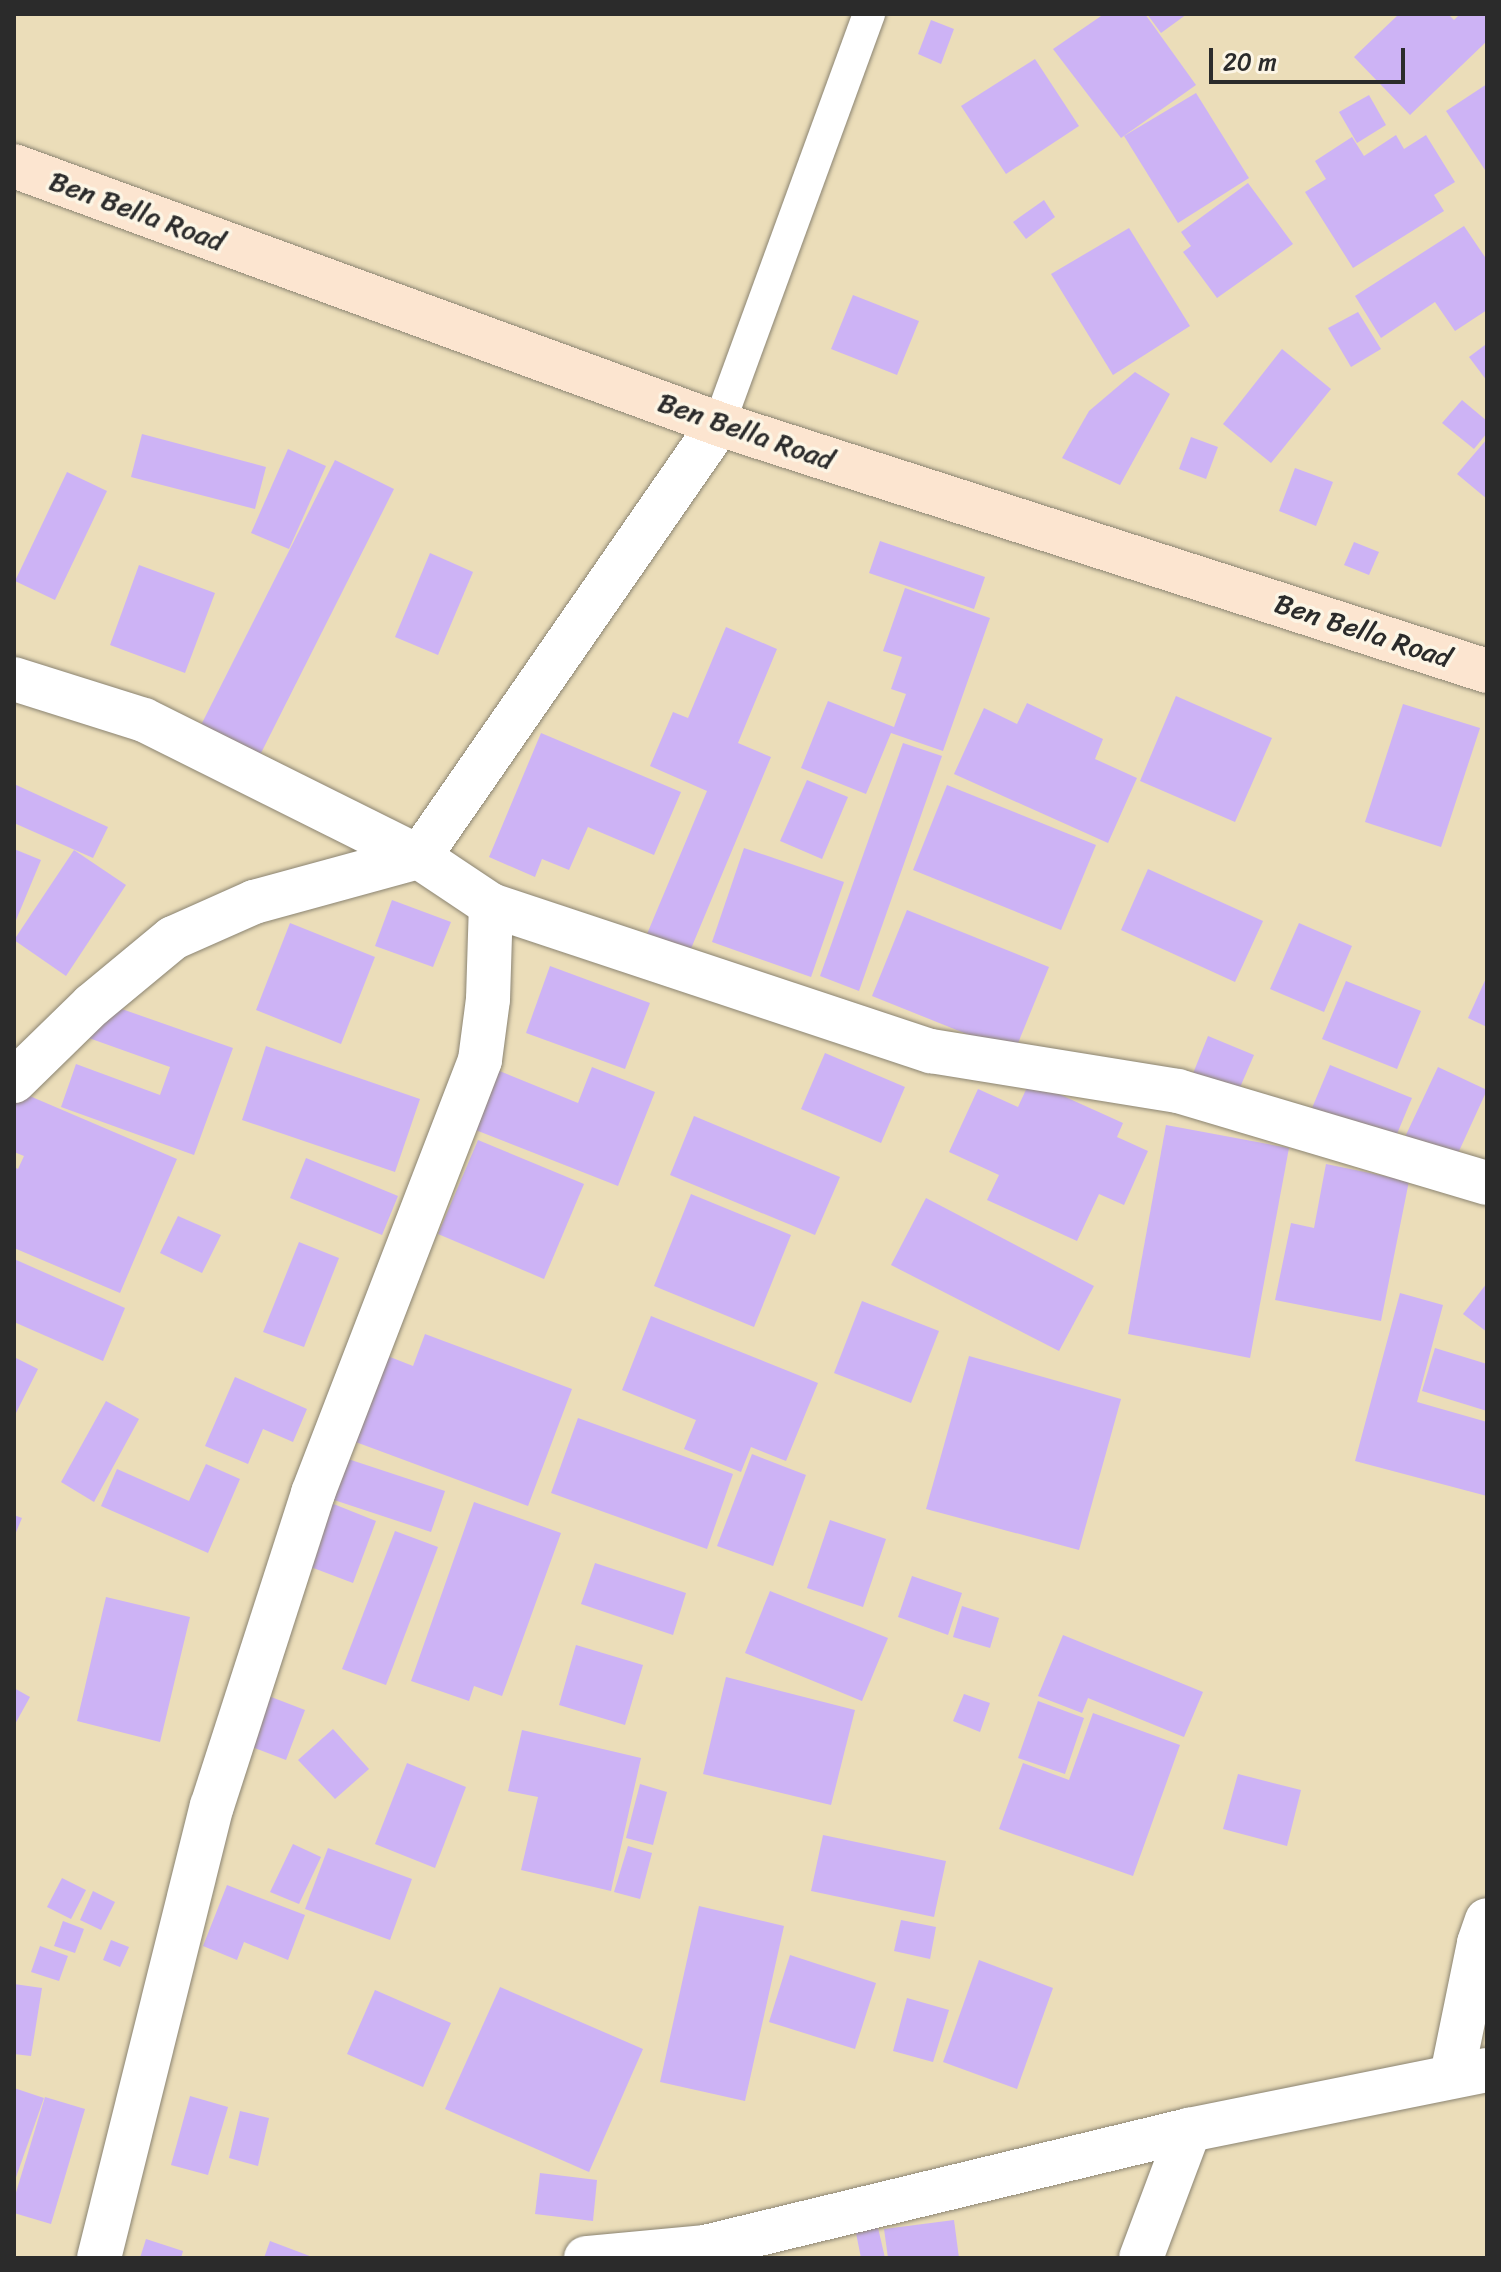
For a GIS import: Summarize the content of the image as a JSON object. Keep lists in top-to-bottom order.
{
  "streets": {
    "main road": ["Ben Bella Road"]
  },
  "scale_bar": "20 m"
}
